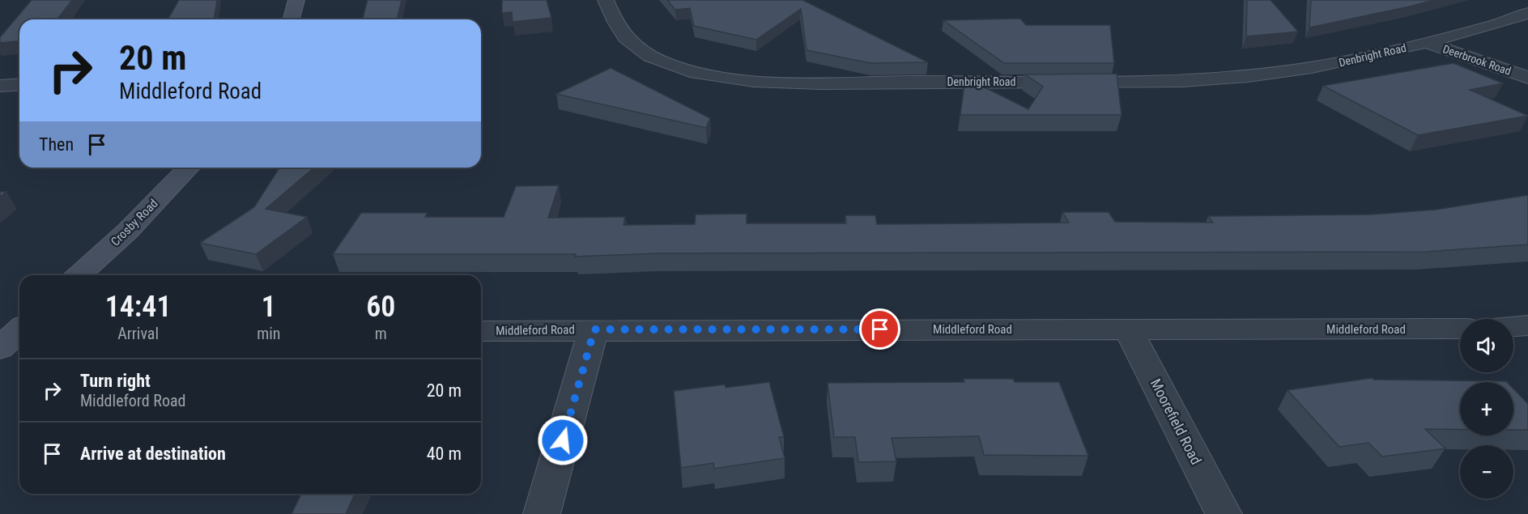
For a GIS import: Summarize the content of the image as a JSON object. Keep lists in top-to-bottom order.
{
  "streets": {
    "main road": ["Crosby Road"],
    "street": [
      "Denbright Road",
      "Deerbrook Road",
      "Middleford Road",
      "Moorefield Road"
    ]
  },
  "crossings": [
    ["Denbright Road", "Deerbrook Road"],
    ["Middleford Road", "Moorefield Road"]
  ],
  "page": {
    "turn": ["20 m", "Middleford Road"],
    "then": "Then",
    "eta": [
      "14:41",
      "Arrival",
      "1",
      "min",
      "60",
      "m"
    ],
    "map_buttons": ["+", "−"],
    "list": [
      {
        "name": "Turn right",
        "note": "Middleford Road",
        "value": "20 m"
      },
      {
        "name": "Arrive at destination",
        "value": "40 m"
      }
    ]
  }
}
